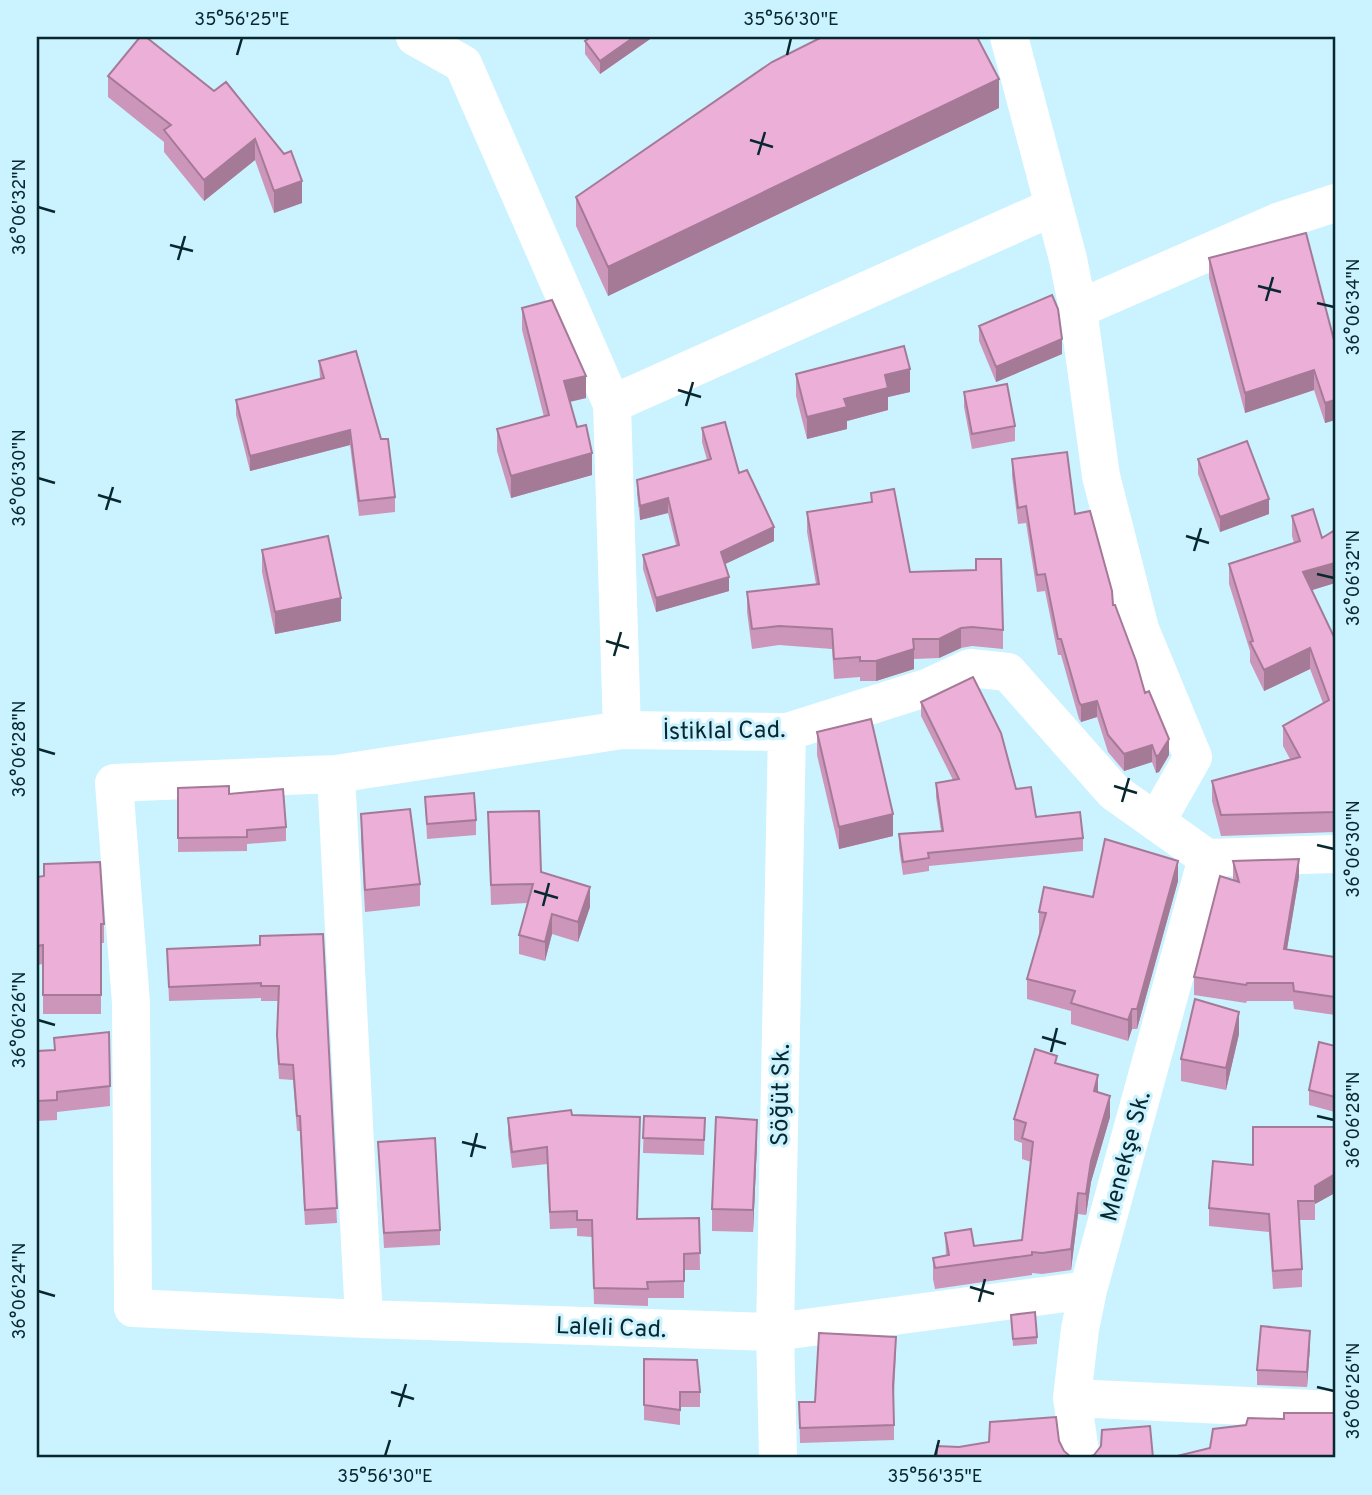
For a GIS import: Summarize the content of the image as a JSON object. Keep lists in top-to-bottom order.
{
  "streets": {
    "street": [
      "İstiklal Cad.",
      "Söğüt Sk.",
      "Menekşe Sk.",
      "Laleli Cad."
    ]
  },
  "crossings": [
    ["İstiklal Cad.", "Söğüt Sk."],
    ["İstiklal Cad.", "Menekşe Sk."],
    ["İstiklal Cad.", "Laleli Cad."],
    ["Söğüt Sk.", "Laleli Cad."],
    ["Menekşe Sk.", "Laleli Cad."]
  ],
  "coordinates": [
    "35°56'25\"E",
    "35°56'30\"E",
    "36°06'32\"N",
    "36°06'34\"N",
    "36°06'30\"N",
    "36°06'28\"N",
    "36°06'26\"N",
    "36°06'24\"N",
    "35°56'35\"E"
  ]
}
